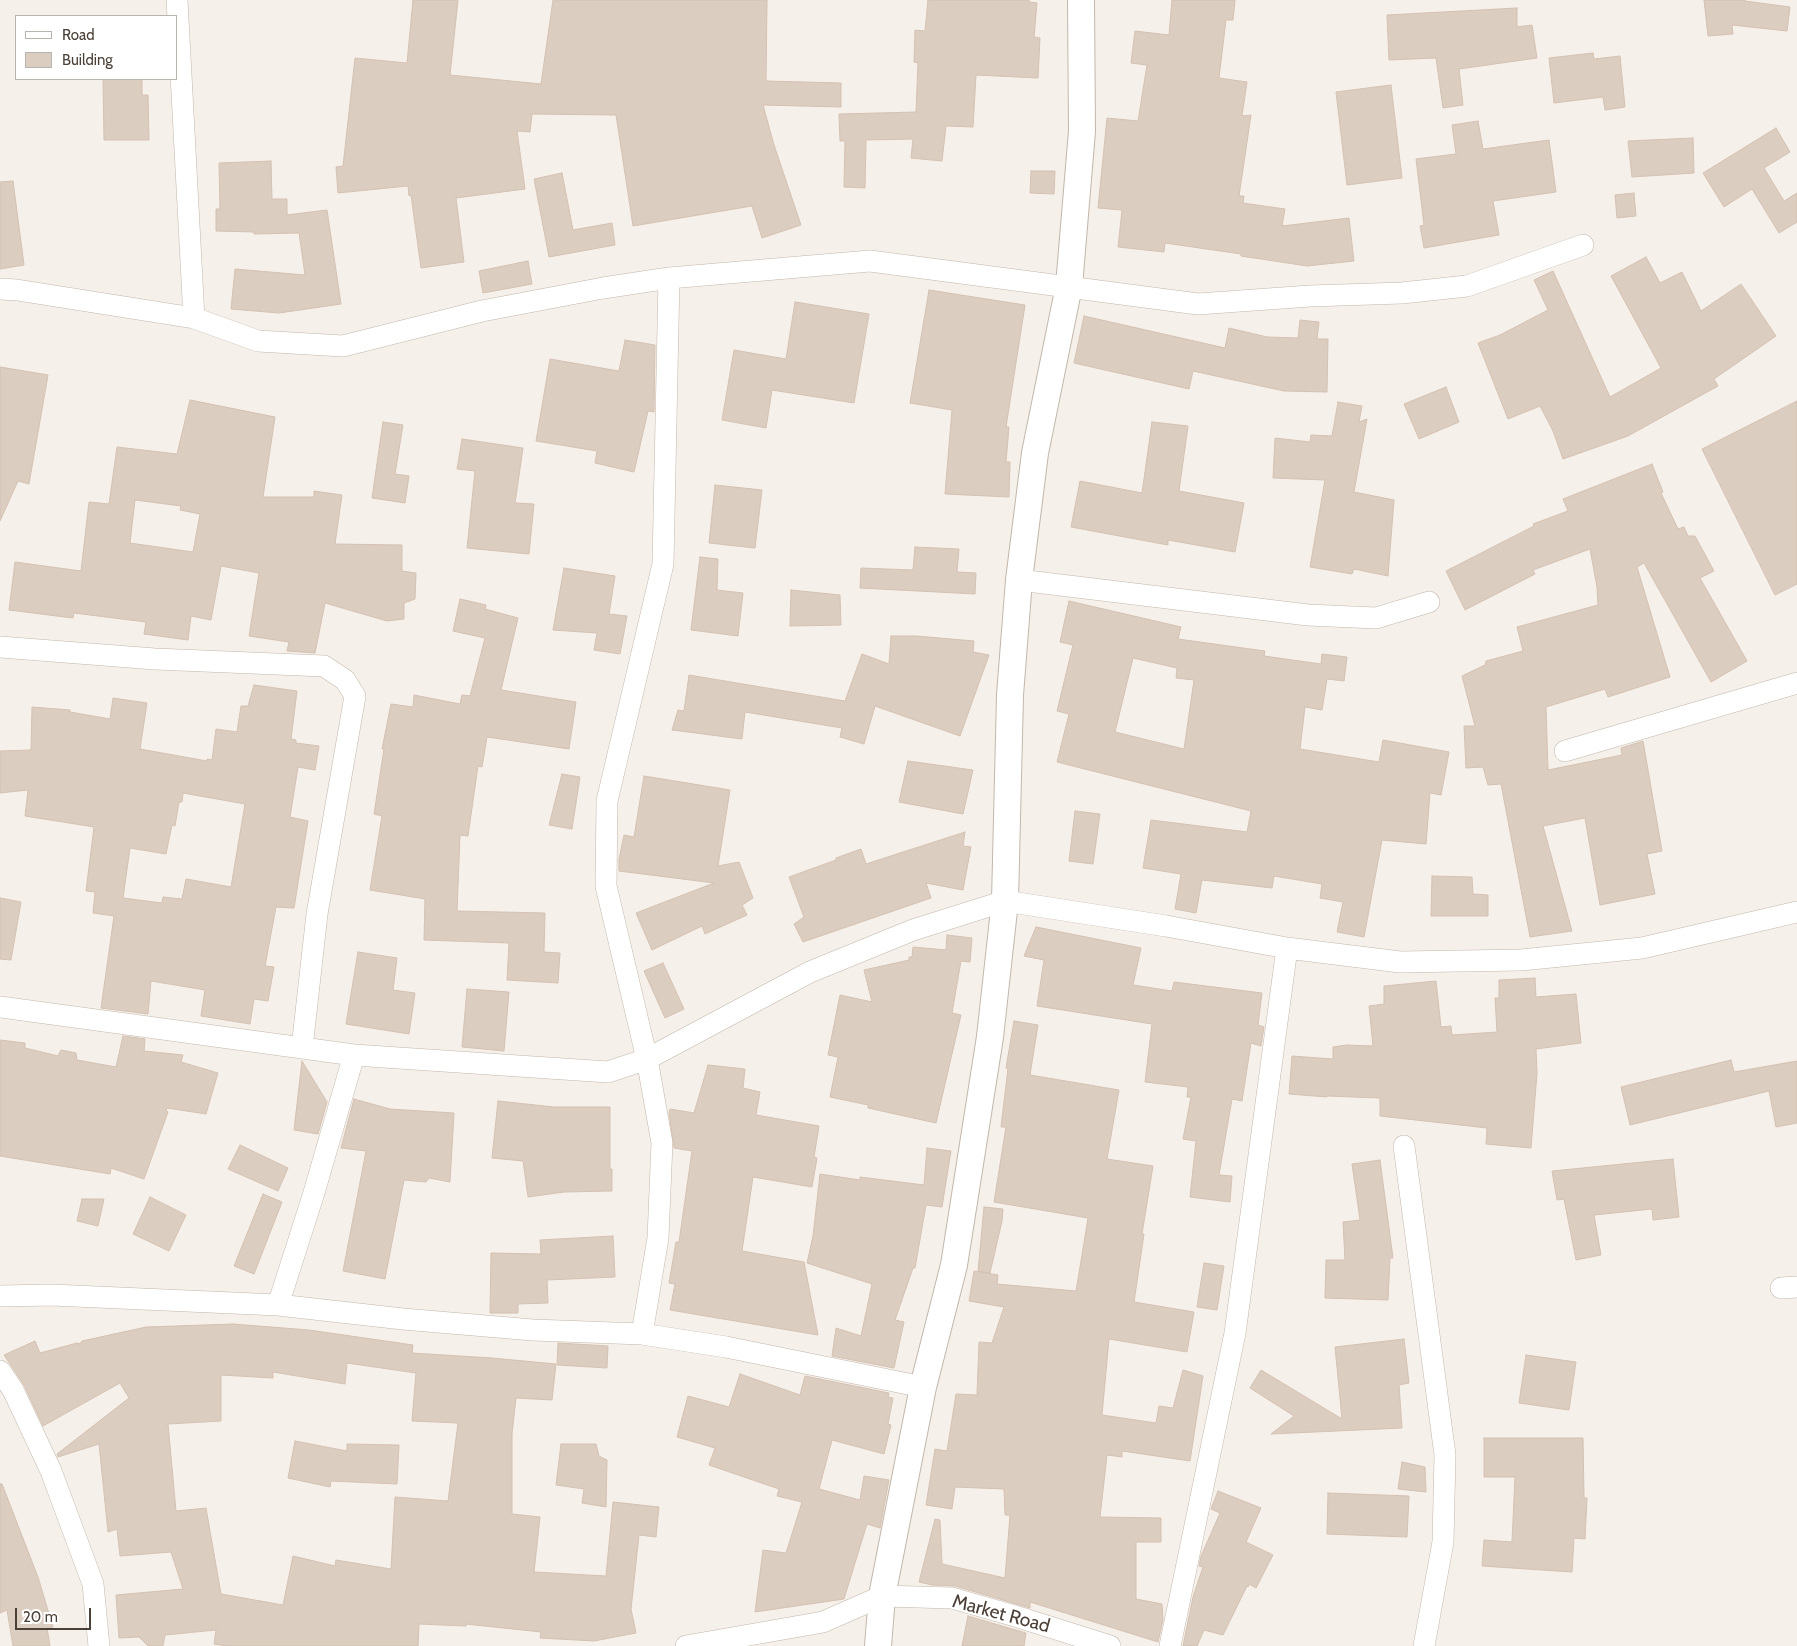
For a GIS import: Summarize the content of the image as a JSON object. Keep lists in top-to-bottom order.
{
  "streets": {
    "street": ["Market Road"]
  },
  "legend": ["Road", "Building"],
  "scale_bar": "20 m"
}
